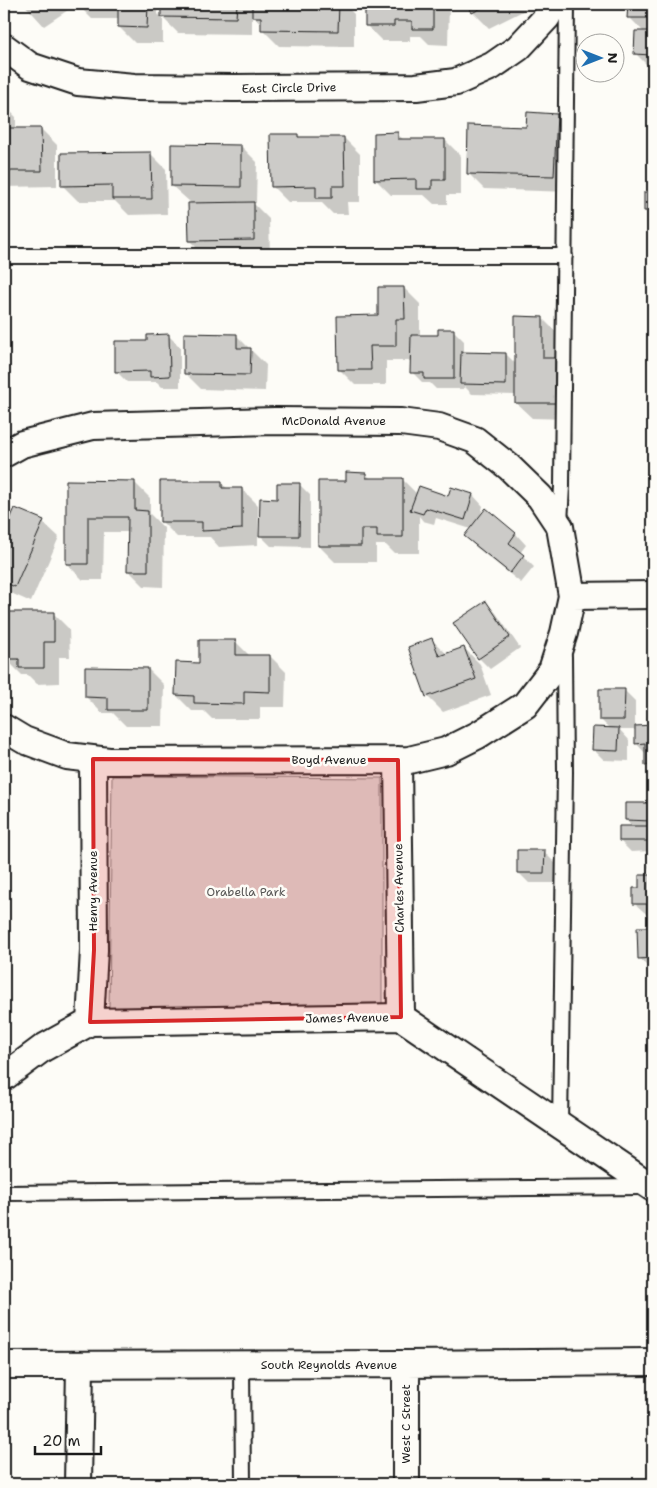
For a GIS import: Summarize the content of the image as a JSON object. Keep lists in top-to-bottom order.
{
  "streets": {
    "street": [
      "East Circle Drive",
      "McDonald Avenue",
      "Boyd Avenue",
      "Charles Avenue",
      "Henry Avenue",
      "James Avenue",
      "South Reynolds Avenue",
      "West C Street"
    ]
  },
  "crossings": [
    ["McDonald Avenue", "Boyd Avenue"],
    ["Boyd Avenue", "Charles Avenue"],
    ["Boyd Avenue", "Henry Avenue"],
    ["Charles Avenue", "James Avenue"],
    ["Henry Avenue", "James Avenue"],
    ["South Reynolds Avenue", "West C Street"]
  ],
  "parks": ["Orabella Park"],
  "scale_bar": "20 m",
  "north": "right"
}
